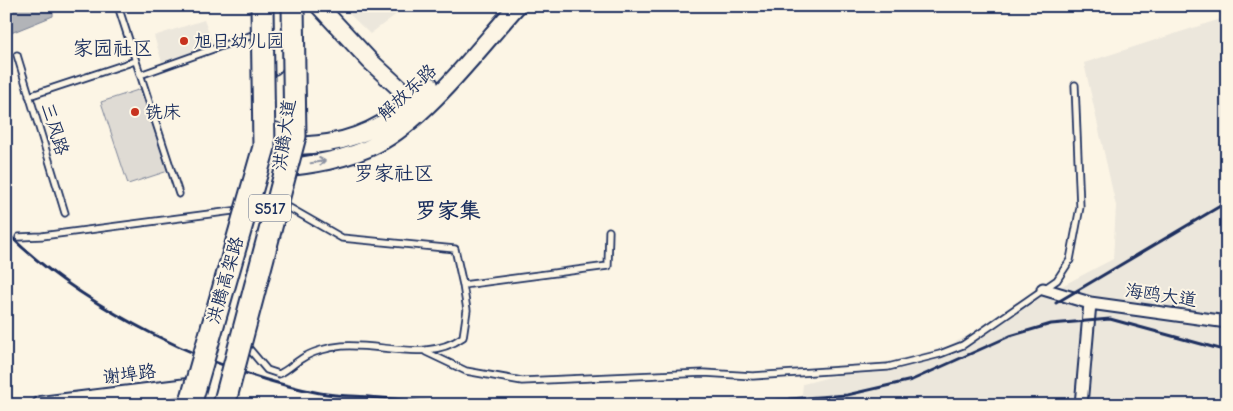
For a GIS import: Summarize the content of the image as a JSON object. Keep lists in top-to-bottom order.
{
  "streets": {
    "highway": ["洪腾高架路"],
    "main road": [
      "解放东路",
      "洪腾大道",
      "S517",
      "谢埠路"
    ],
    "street": ["海鸥大道"],
    "lane": ["三风路"]
  },
  "crossings": [
    ["解放东路", "洪腾大道"],
    ["洪腾大道", "洪腾高架路"],
    ["洪腾大道", "谢埠路"]
  ],
  "districts": ["家园社区", "罗家社区", "罗家集"],
  "places": ["旭日幼儿园", "铣床"]
}
